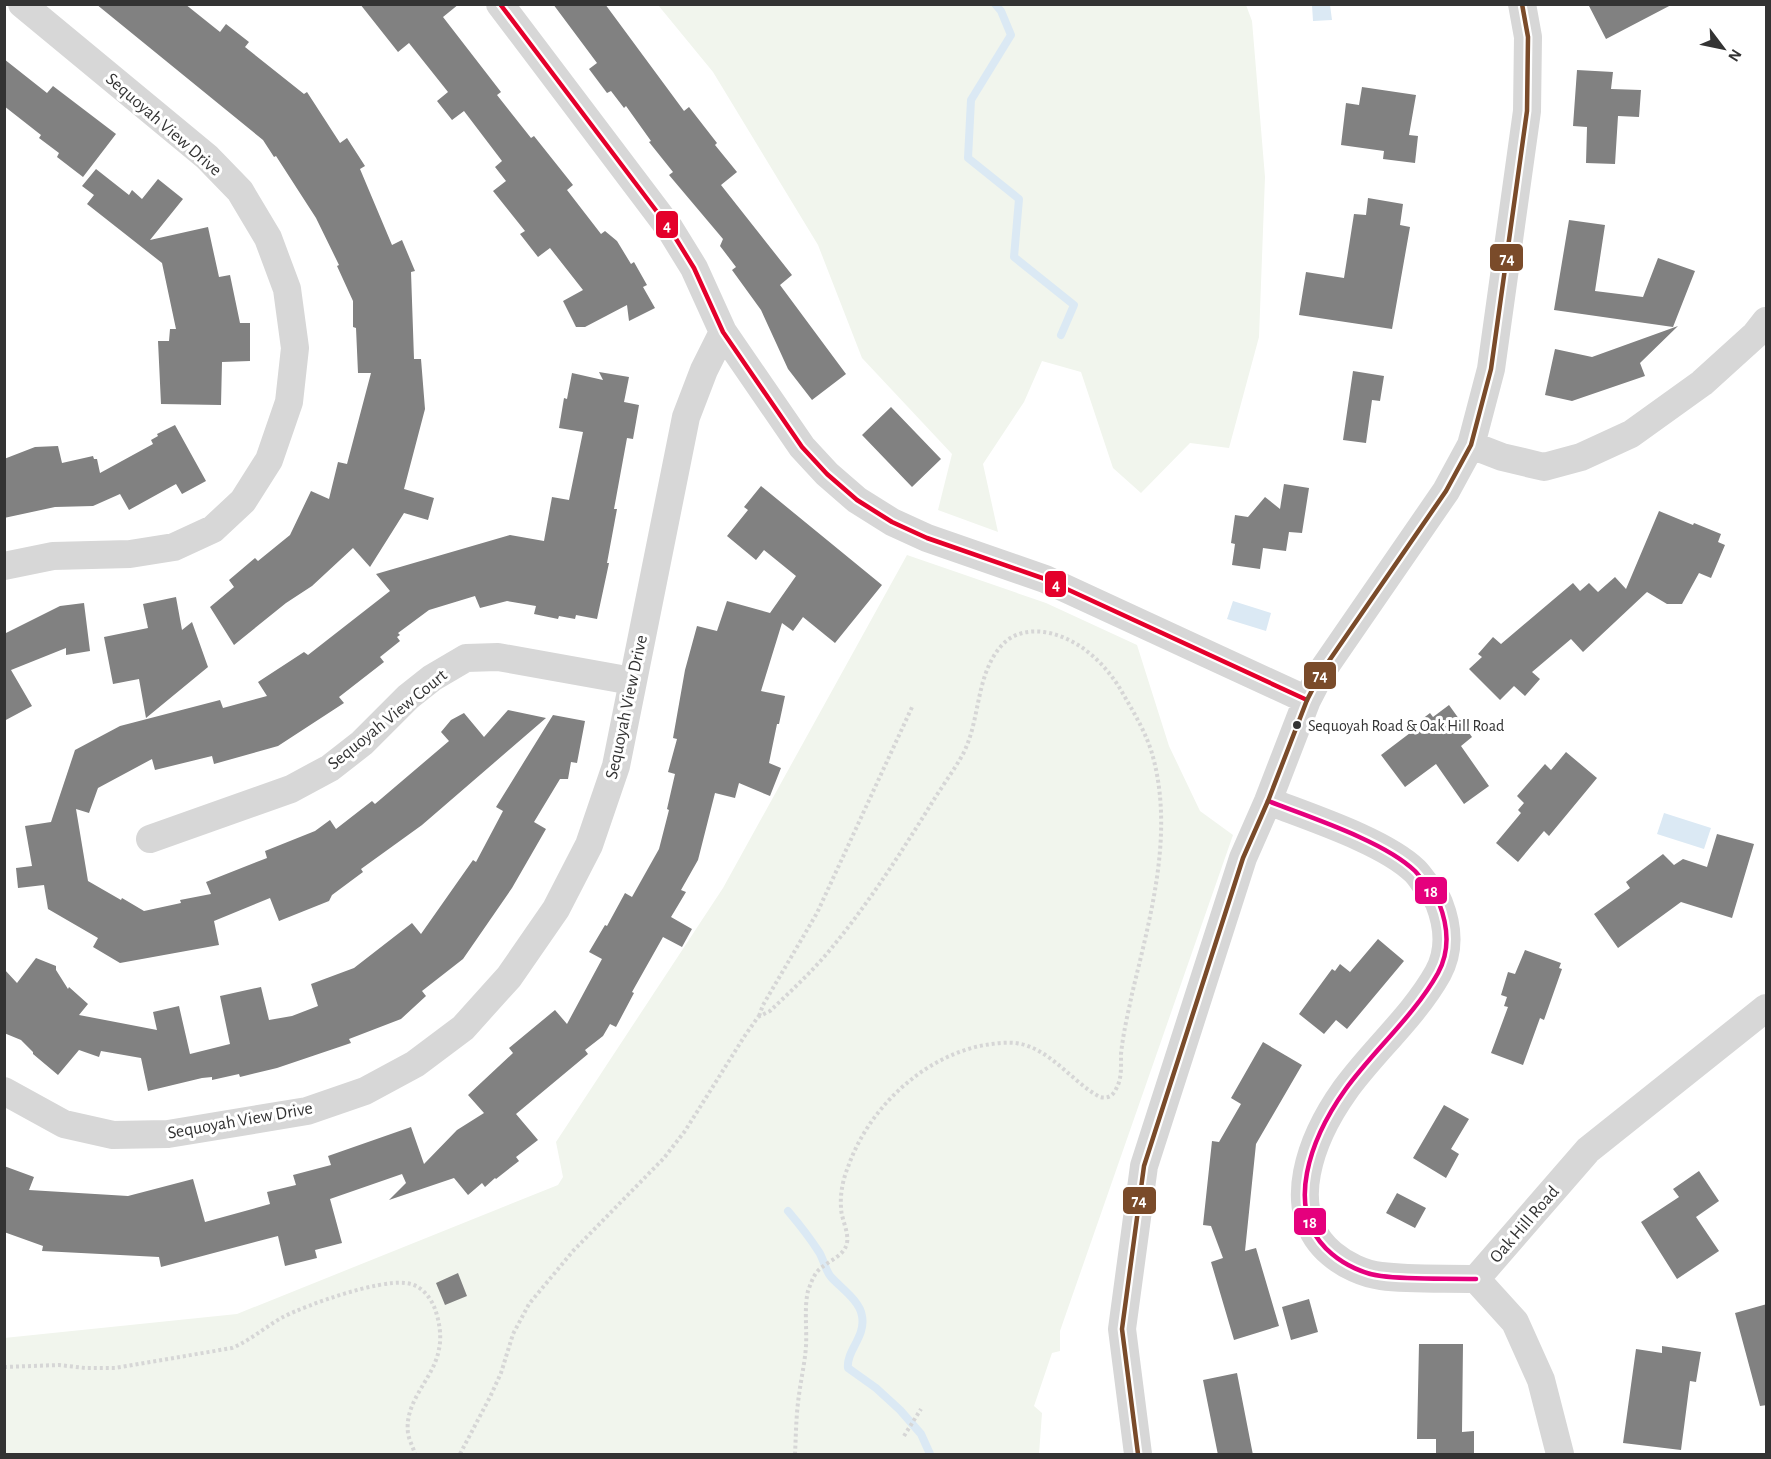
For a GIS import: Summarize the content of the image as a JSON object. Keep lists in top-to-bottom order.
{
  "streets": {
    "street": ["Sequoyah View Drive", "Sequoyah View Court", "Oak Hill Road"]
  },
  "crossings": [
    ["Sequoyah View Drive", "Sequoyah View Court"]
  ],
  "places": ["Sequoyah Road & Oak Hill Road"],
  "lines": ["transit line 4", "transit line 74", "transit line 18"],
  "north": "bottom right"
}
